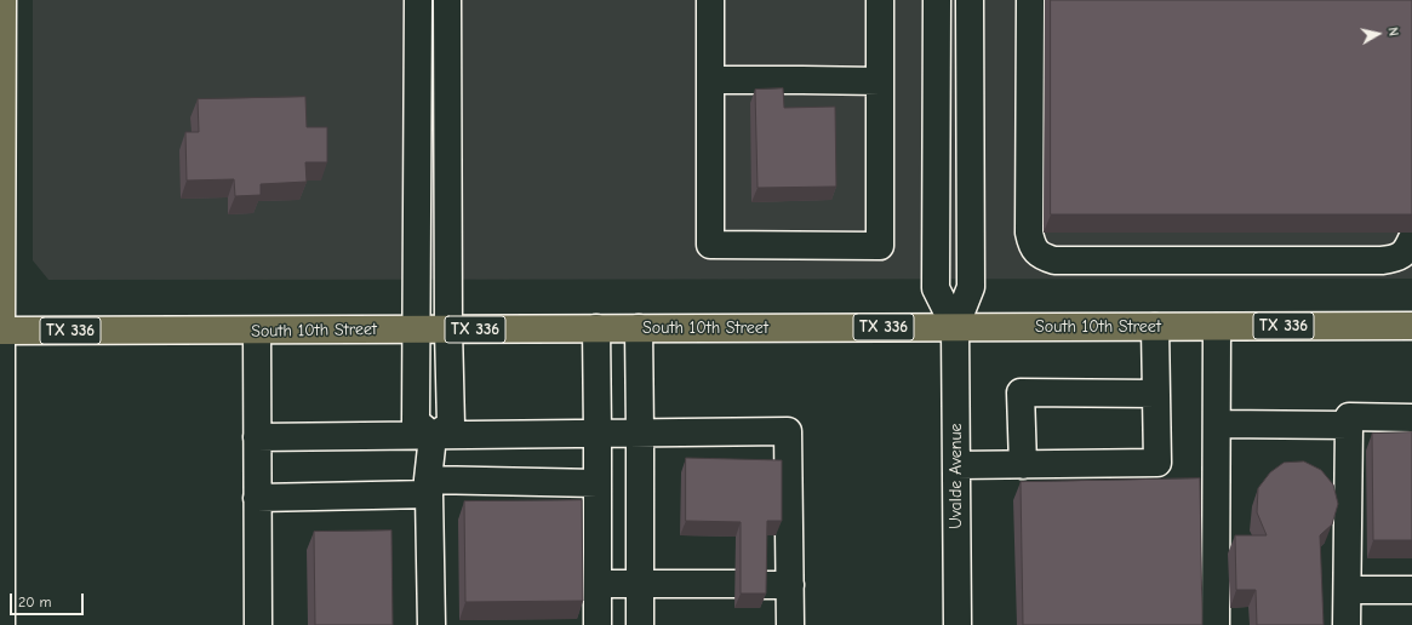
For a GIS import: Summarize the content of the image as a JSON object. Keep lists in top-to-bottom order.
{
  "streets": {
    "main road": ["TX 336", "South 10th Street"],
    "street": ["Uvalde Avenue"]
  },
  "crossings": [
    ["South 10th Street", "Uvalde Avenue"]
  ],
  "scale_bar": "20 m",
  "north": "right"
}
